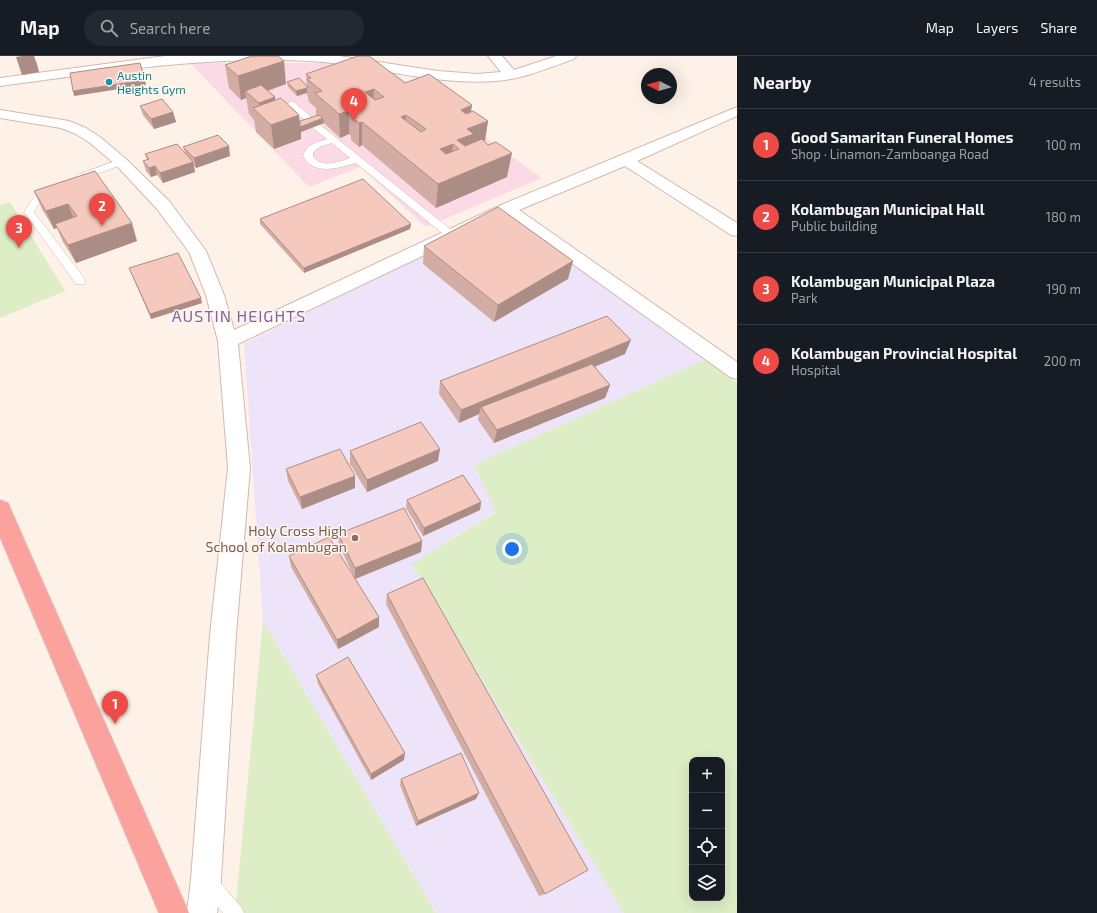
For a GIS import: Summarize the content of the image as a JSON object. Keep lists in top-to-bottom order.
{
  "districts": ["AUSTIN HEIGHTS"],
  "places": ["Austin Heights Gym", "Holy Cross High School of Kolambugan"],
  "north": "left",
  "page": {
    "header": "Map",
    "search": "Search here",
    "nav": ["Map", "Layers", "Share"],
    "heading": ["Nearby", "4 results"],
    "pins": [
      "4",
      "2",
      "3",
      "1"
    ],
    "list": [
      {
        "mark": "1",
        "name": "Good Samaritan Funeral Homes",
        "note": "Shop · Linamon-Zamboanga Road",
        "value": "100 m"
      },
      {
        "mark": "2",
        "name": "Kolambugan Municipal Hall",
        "note": "Public building",
        "value": "180 m"
      },
      {
        "mark": "3",
        "name": "Kolambugan Municipal Plaza",
        "note": "Park",
        "value": "190 m"
      },
      {
        "mark": "4",
        "name": "Kolambugan Provincial Hospital",
        "note": "Hospital",
        "value": "200 m"
      }
    ],
    "map_buttons": ["+", "−"]
  }
}
